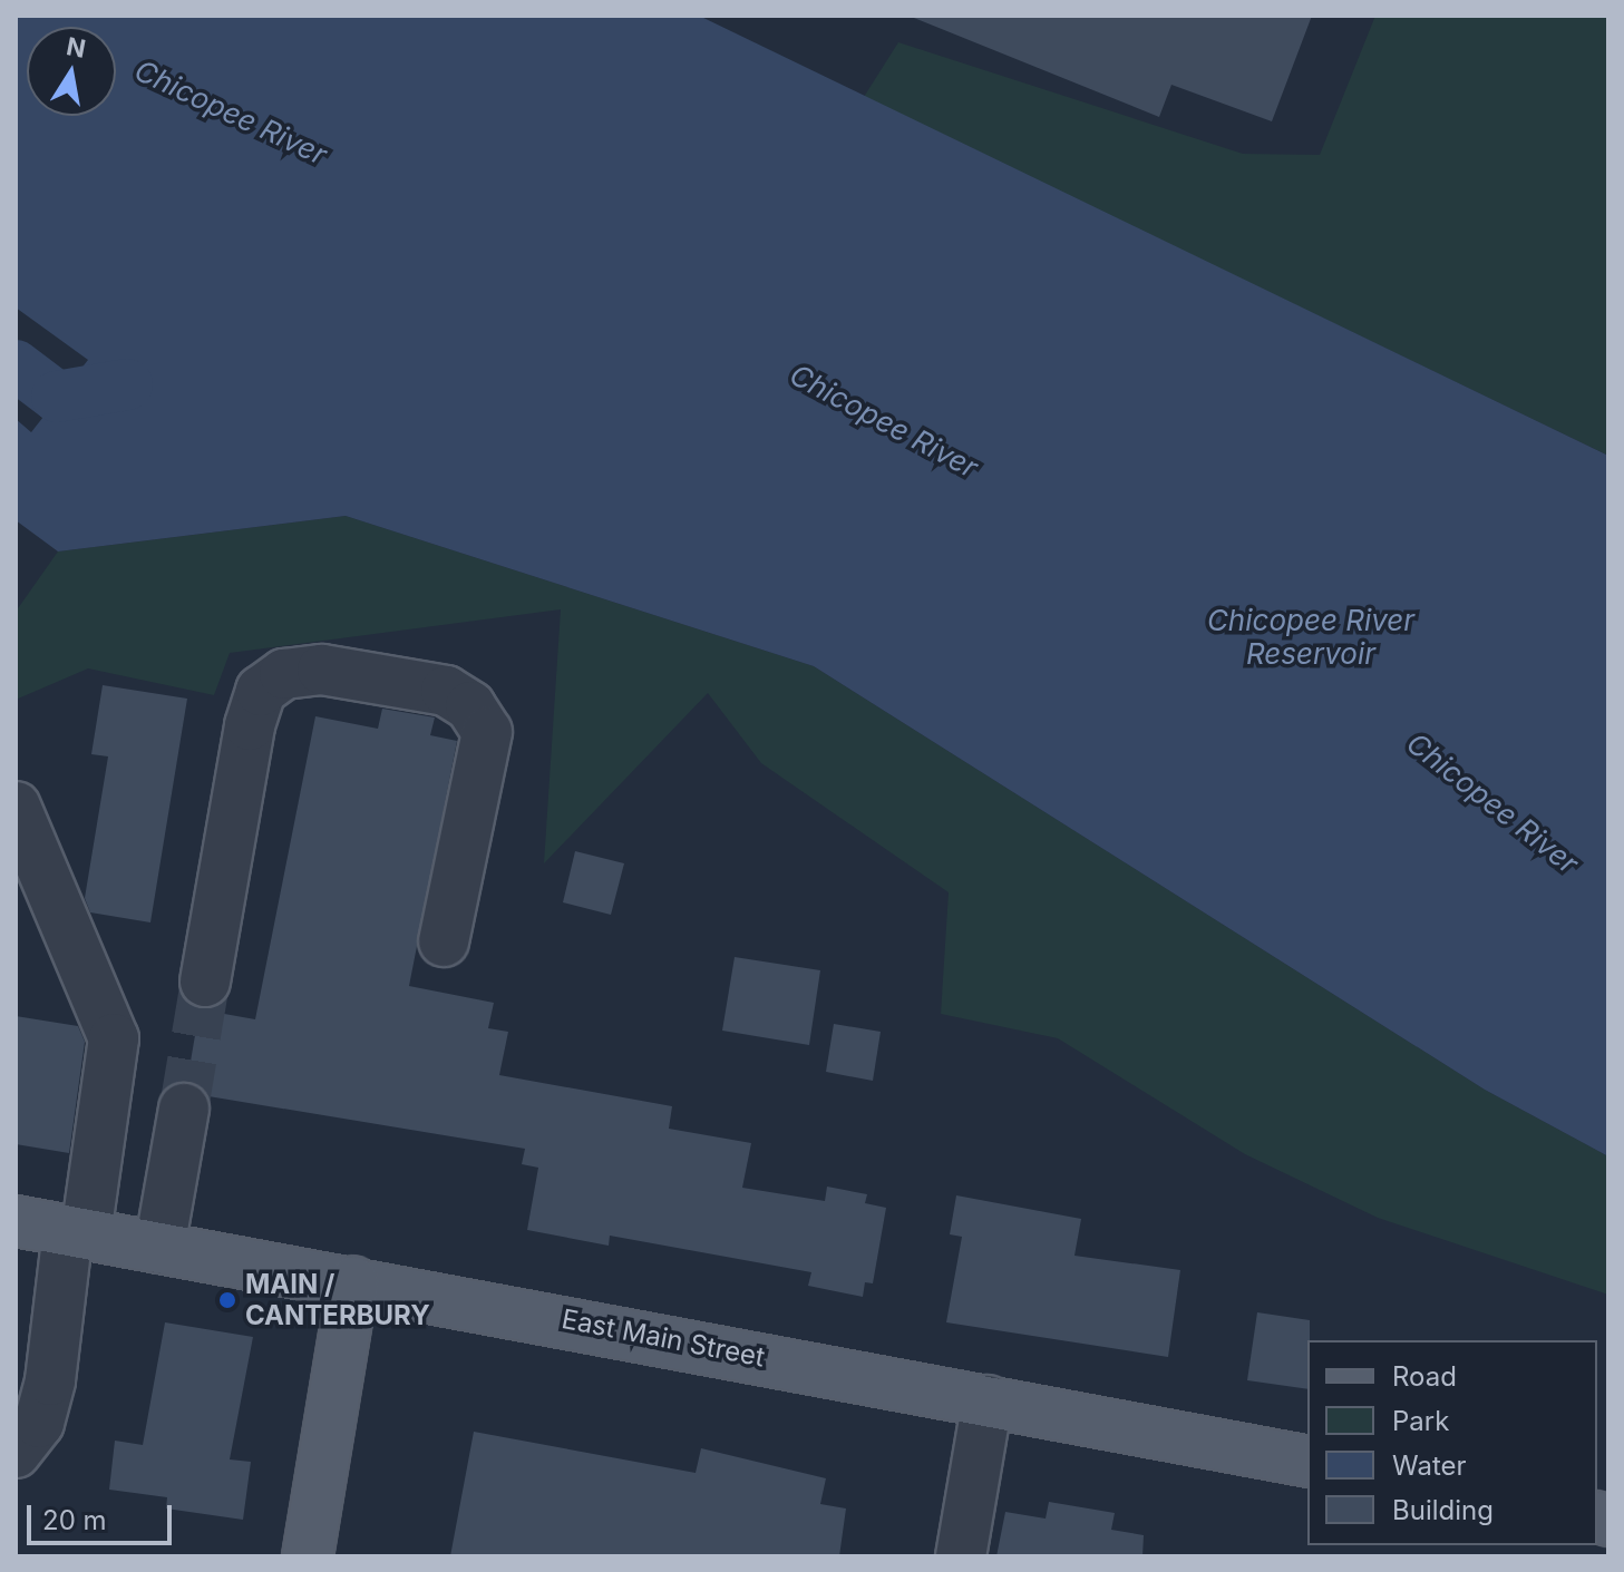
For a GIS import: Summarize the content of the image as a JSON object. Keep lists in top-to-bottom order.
{
  "streets": {
    "main road": ["East Main Street"]
  },
  "water": ["Chicopee River", "Chicopee River Reservoir"],
  "places": ["MAIN / CANTERBURY"],
  "legend": [
    "Road",
    "Park",
    "Water",
    "Building"
  ],
  "scale_bar": "20 m",
  "north": "top"
}
